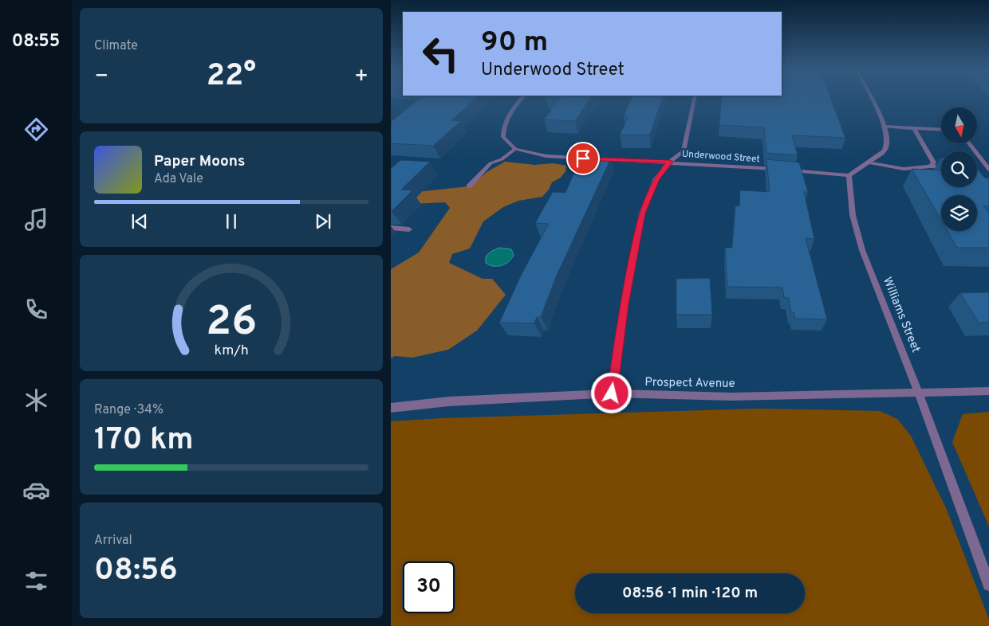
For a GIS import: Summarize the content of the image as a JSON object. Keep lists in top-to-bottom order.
{
  "streets": {
    "street": ["Underwood Street", "Williams Street", "Prospect Avenue"]
  },
  "crossings": [
    ["Underwood Street", "Williams Street"],
    ["Williams Street", "Prospect Avenue"]
  ],
  "north": "bottom",
  "page": {
    "tabs": "08:55",
    "tile": [
      "Climate",
      ["Range · 34%", "170 km"],
      ["Arrival", "08:56"]
    ],
    "turn": ["90 m", "Underwood Street"],
    "heat": ["−", "22°", "+"],
    "song": ["Paper Moons", "Ada Vale"],
    "limit": "30",
    "trip": "08:56 · 1 min · 120 m",
    "gauge": ["26", "km/h"]
  }
}
